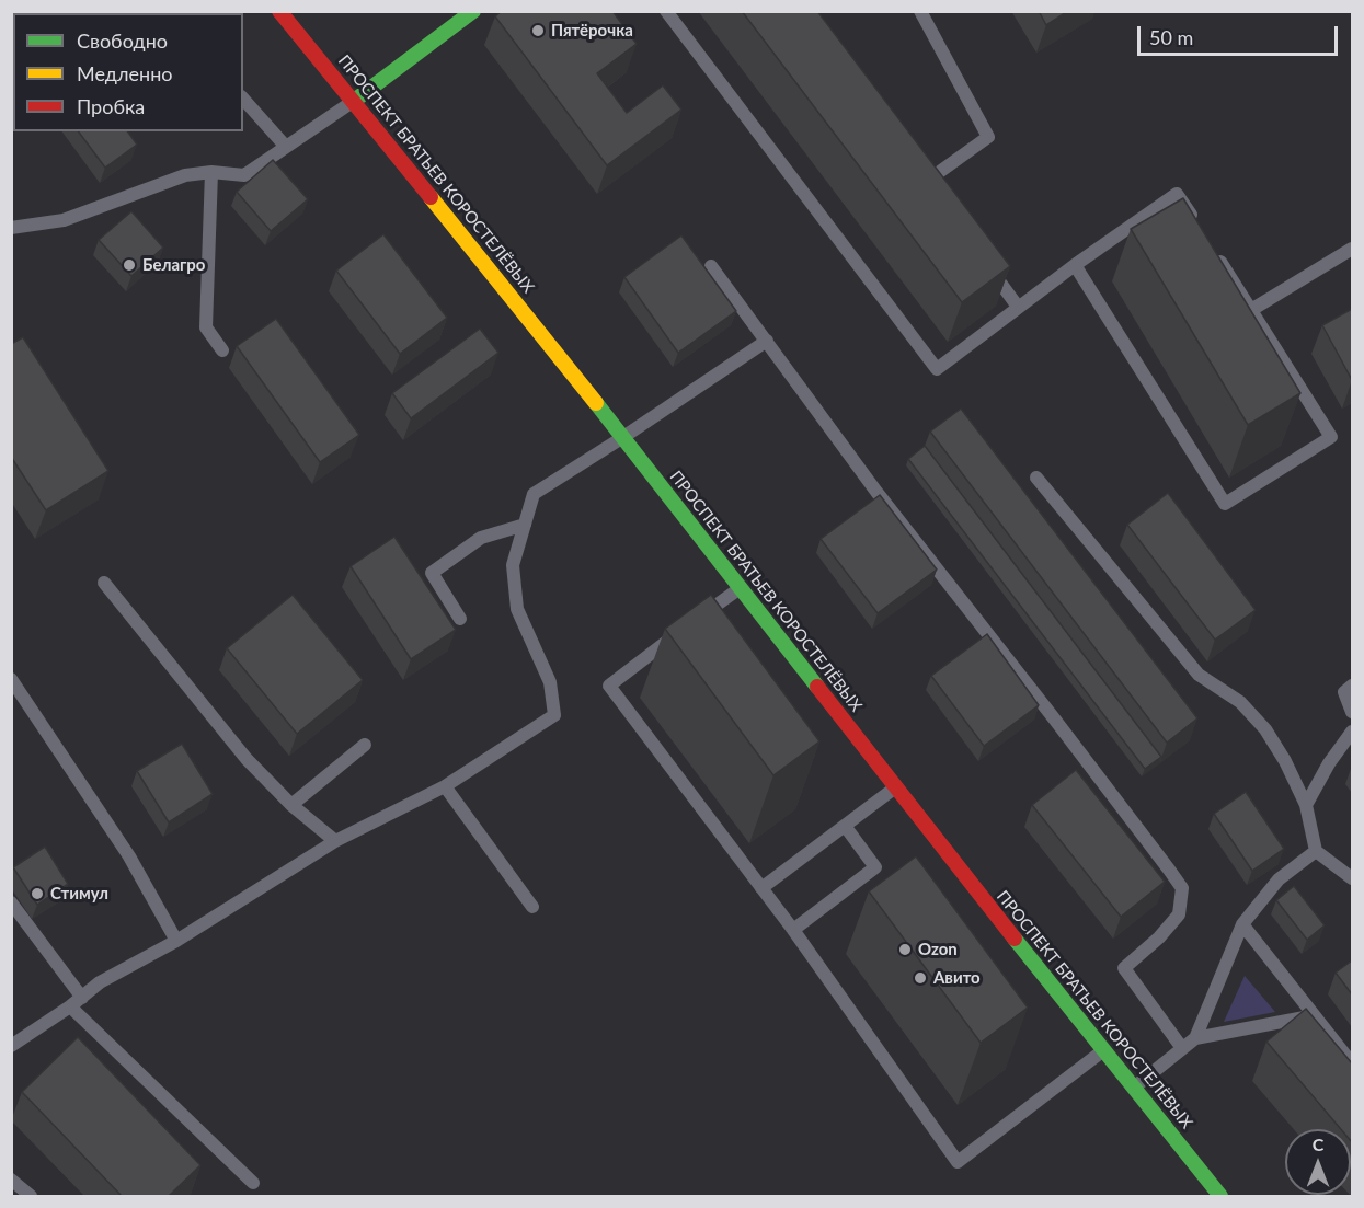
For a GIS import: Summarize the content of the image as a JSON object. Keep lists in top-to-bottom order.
{
  "streets": {
    "main road": ["ПРОСПЕКТ БРАТЬЕВ КОРОСТЕЛЁВЫХ"]
  },
  "places": [
    "Пятёрочка",
    "Белагро",
    "Стимул",
    "Ozon",
    "Авито"
  ],
  "legend": ["Свободно", "Медленно", "Пробка"],
  "scale_bar": "50 m",
  "north": "top"
}
